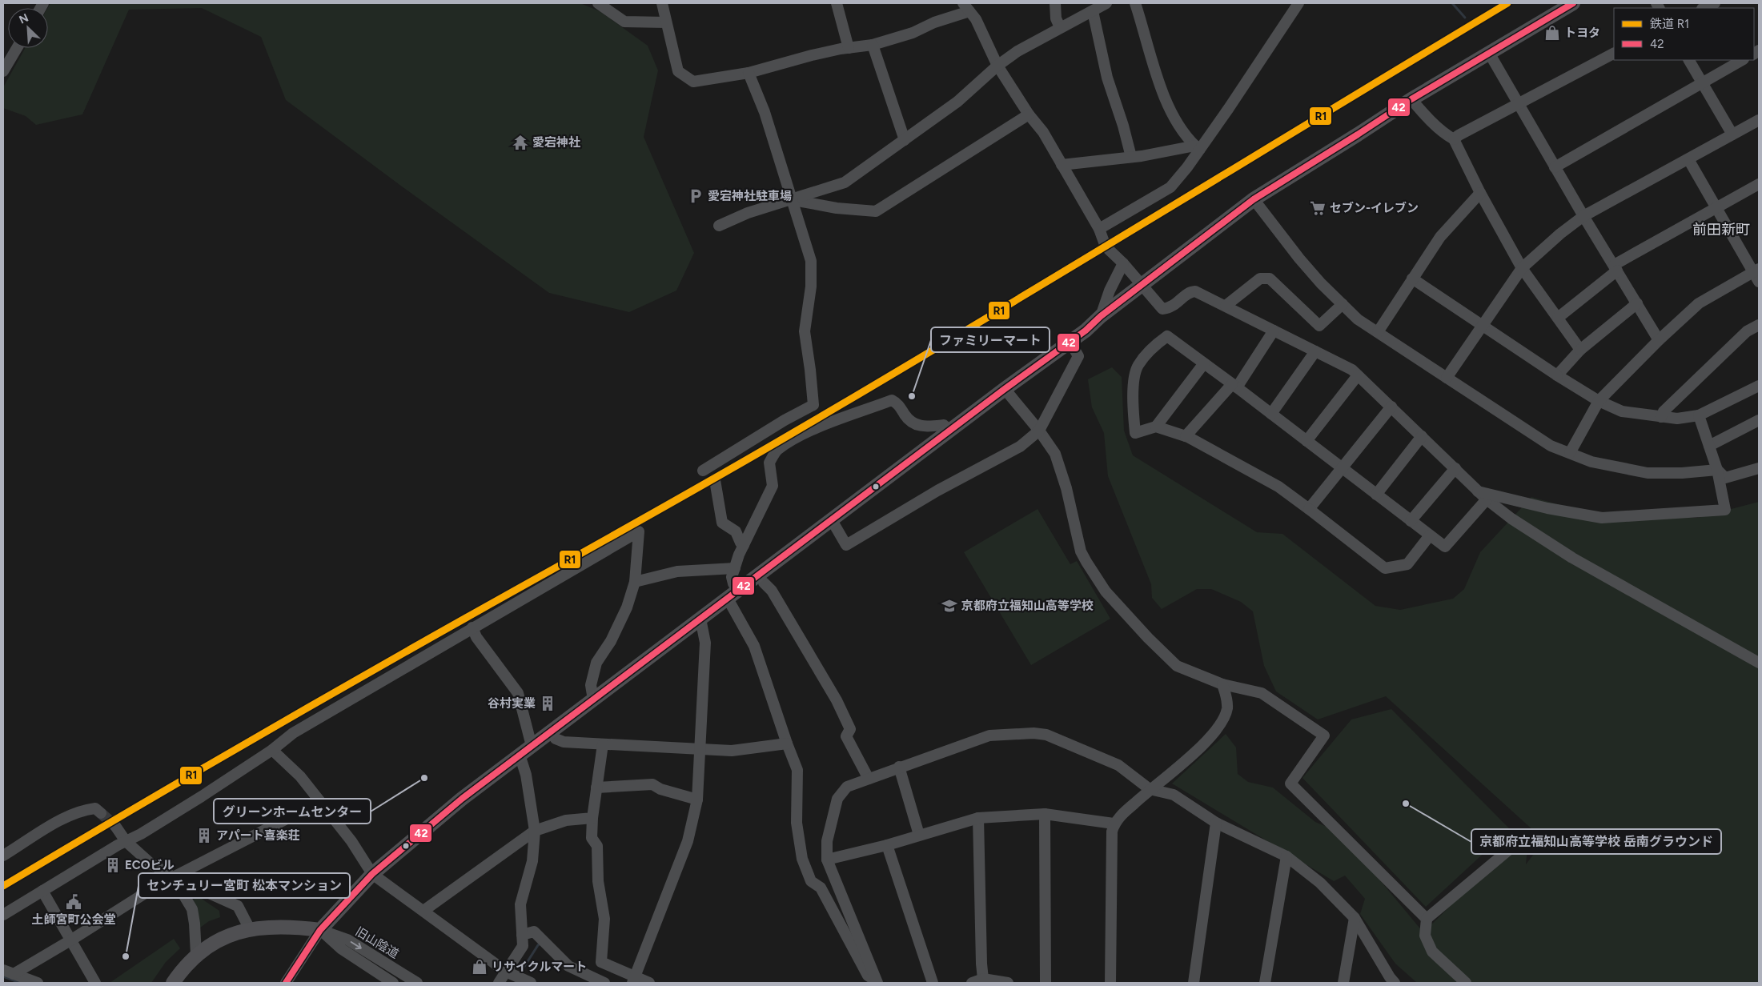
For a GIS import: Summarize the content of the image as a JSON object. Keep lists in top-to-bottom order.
{
  "streets": {
    "street": ["旧山陰道"]
  },
  "districts": ["前田新町"],
  "places": {
    "shop": ["トヨタ", "リサイクルマート"],
    "temple": ["愛宕神社"],
    "parking": ["愛宕神社駐車場"],
    "supermarket": ["セブン-イレブン"],
    "other": [
      "ファミリーマート",
      "グリーンホームセンター",
      "京都府立福知山高等学校 岳南グラウンド",
      "センチュリー宮町 松本マンション"
    ],
    "school or university": ["京都府立福知山高等学校"],
    "building": ["谷村実業", "アパート喜楽荘", "ECOビル"],
    "public building": ["土師宮町公会堂"]
  },
  "lines": ["rail line R1", "transit line 42"],
  "legend": ["鉄道 R1", "42"],
  "north": "top left"
}
